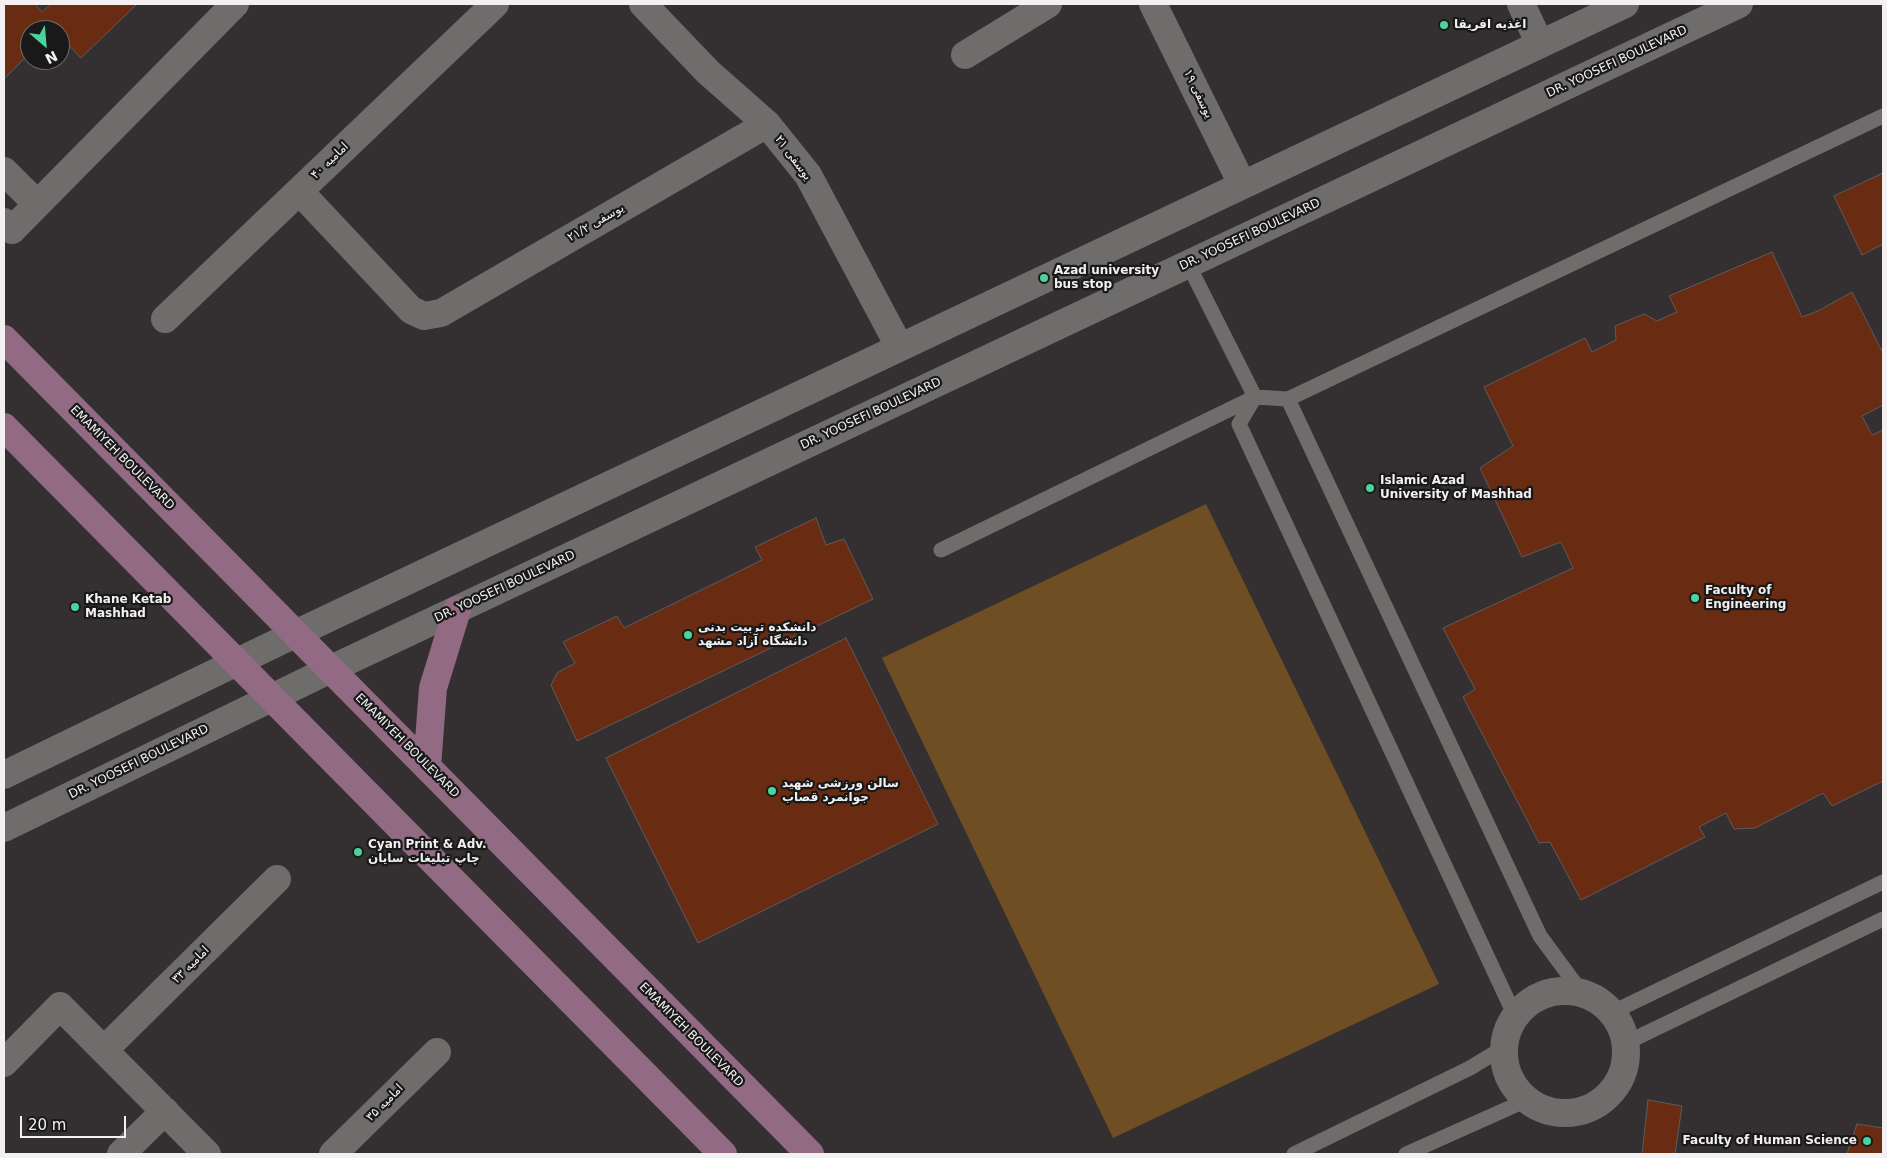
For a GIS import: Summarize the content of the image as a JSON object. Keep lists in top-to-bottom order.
{
  "streets": {
    "main road": ["EMAMIYEH BOULEVARD"],
    "street": [
      "DR. YOOSEFI BOULEVARD",
      "یوسفی ۱۹",
      "یوسفی ۲۱",
      "امامیه ۴۰",
      "یوسفی ۲۱/۲",
      "امامیه ۳۳",
      "امامیه ۳۵"
    ]
  },
  "crossings": [
    ["DR. YOOSEFI BOULEVARD", "EMAMIYEH BOULEVARD"],
    ["یوسفی ۲۱", "یوسفی ۲۱/۲"],
    ["امامیه ۴۰", "یوسفی ۲۱/۲"]
  ],
  "places": [
    "اغذیه افریقا",
    "Azad university bus stop",
    "Islamic Azad University of Mashhad",
    "Faculty of Engineering",
    "Khane Ketab Mashhad",
    "دانشکده تربیت بدنی دانشگاه آزاد مشهد",
    "سالن ورزشی شهید جوانمرد قصاب",
    "Cyan Print & Adv. چاپ تبلیغات سایان",
    "Faculty of Human Science"
  ],
  "scale_bar": "20 m",
  "north": "bottom right"
}
